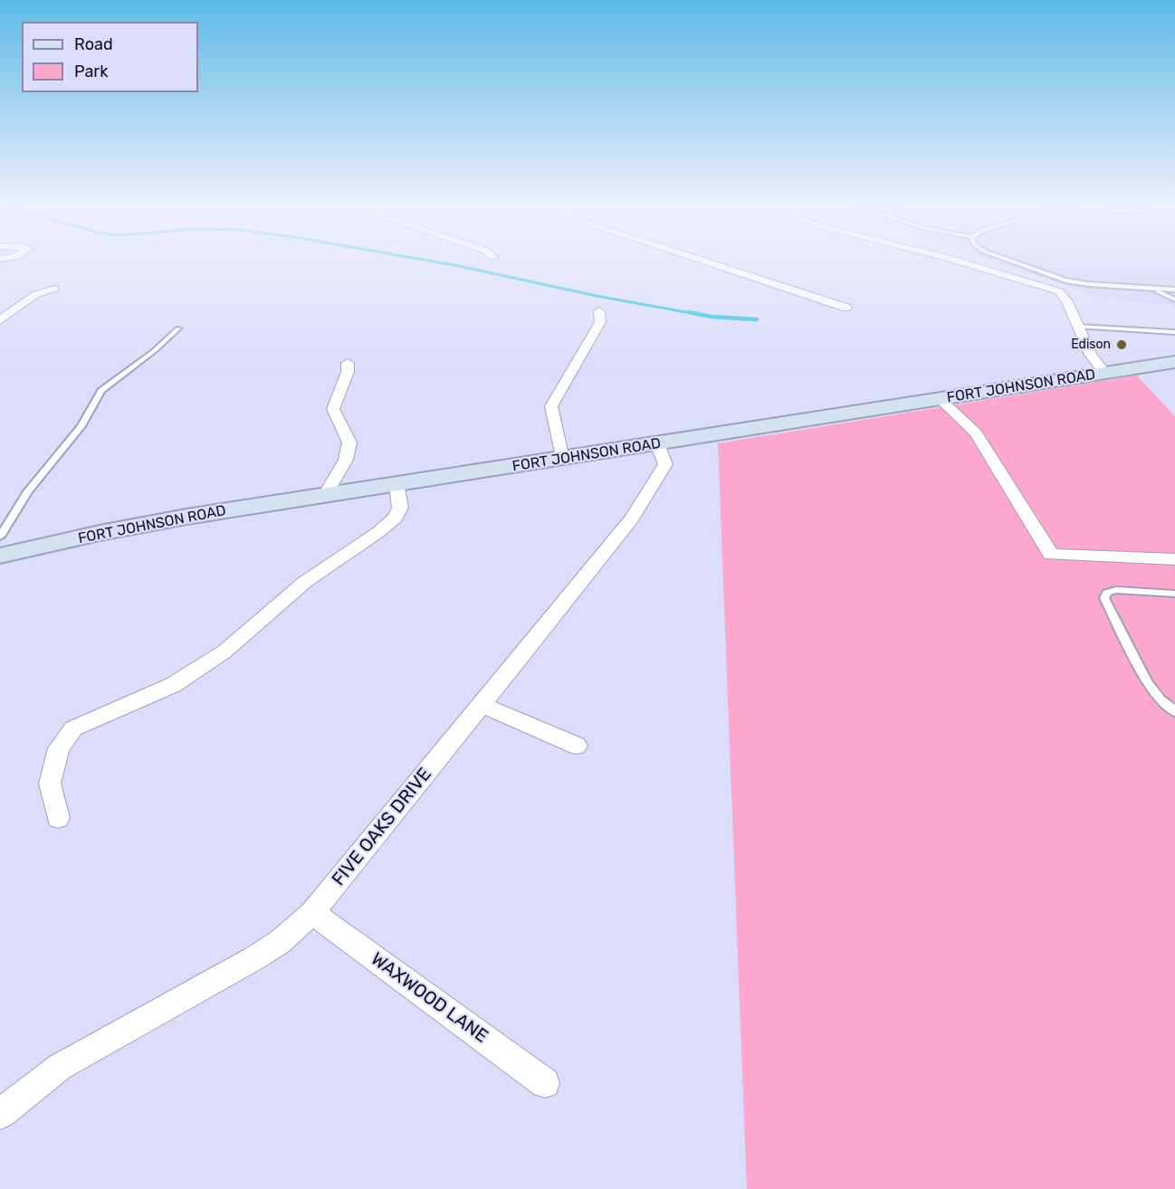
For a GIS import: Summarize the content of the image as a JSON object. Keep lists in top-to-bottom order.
{
  "streets": {
    "main road": ["FORT JOHNSON ROAD"],
    "street": ["FIVE OAKS DRIVE", "WAXWOOD LANE"]
  },
  "crossings": [
    ["FORT JOHNSON ROAD", "FIVE OAKS DRIVE"],
    ["FIVE OAKS DRIVE", "WAXWOOD LANE"]
  ],
  "places": ["Edison"],
  "legend": ["Road", "Park"]
}
